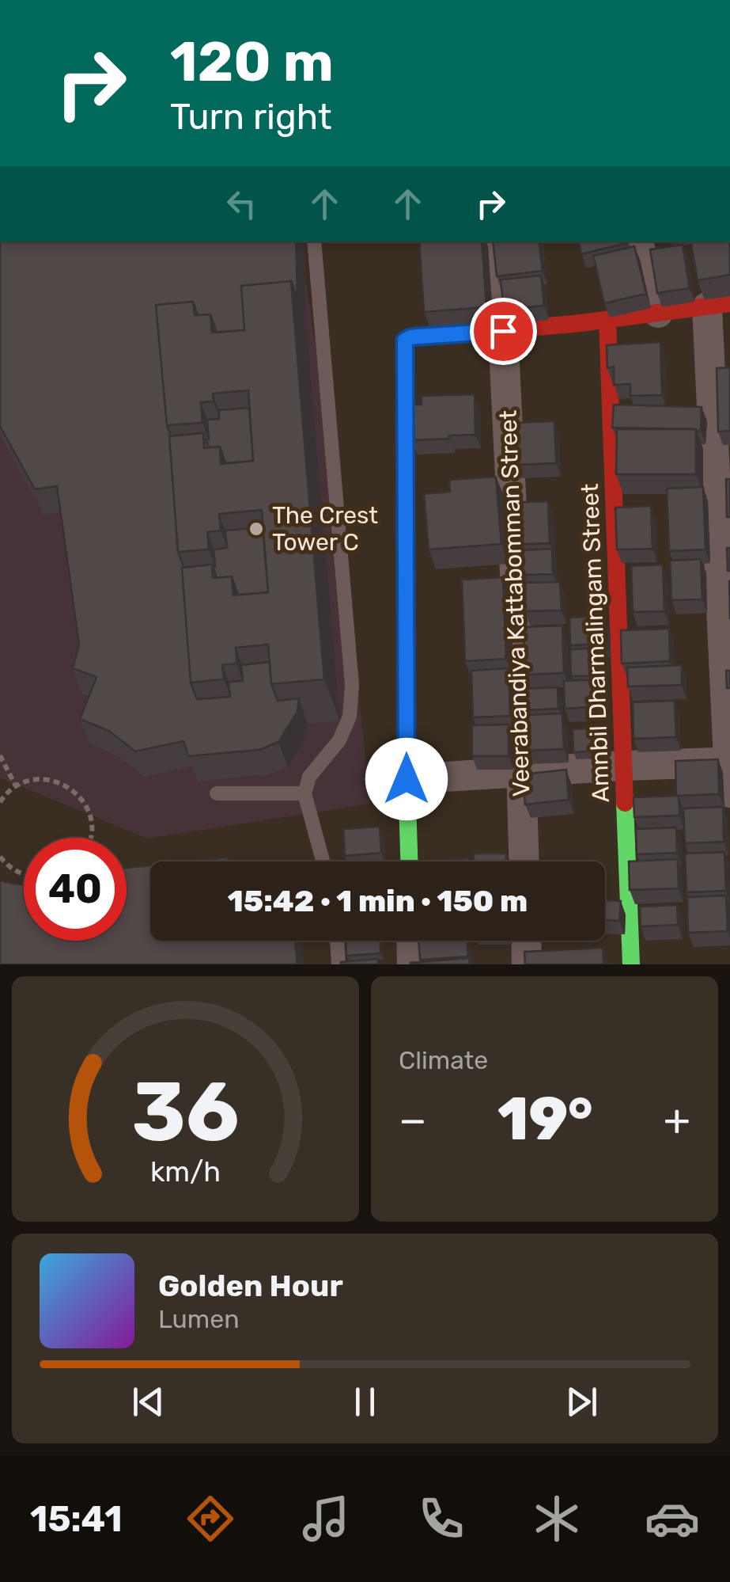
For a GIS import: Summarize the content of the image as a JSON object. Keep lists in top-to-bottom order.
{
  "streets": {
    "street": ["Veerabandiya Kattabomman Street", "Amnbil Dharmalingam Street"]
  },
  "places": ["The Crest Tower C"],
  "page": {
    "turn": ["120 m", "Turn right"],
    "limit": "40",
    "trip": "15:42 · 1 min · 150 m",
    "tile": "Climate",
    "heat": ["−", "19°", "+"],
    "song": ["Golden Hour", "Lumen"],
    "tabs": "15:41",
    "gauge": ["36", "km/h"]
  }
}
